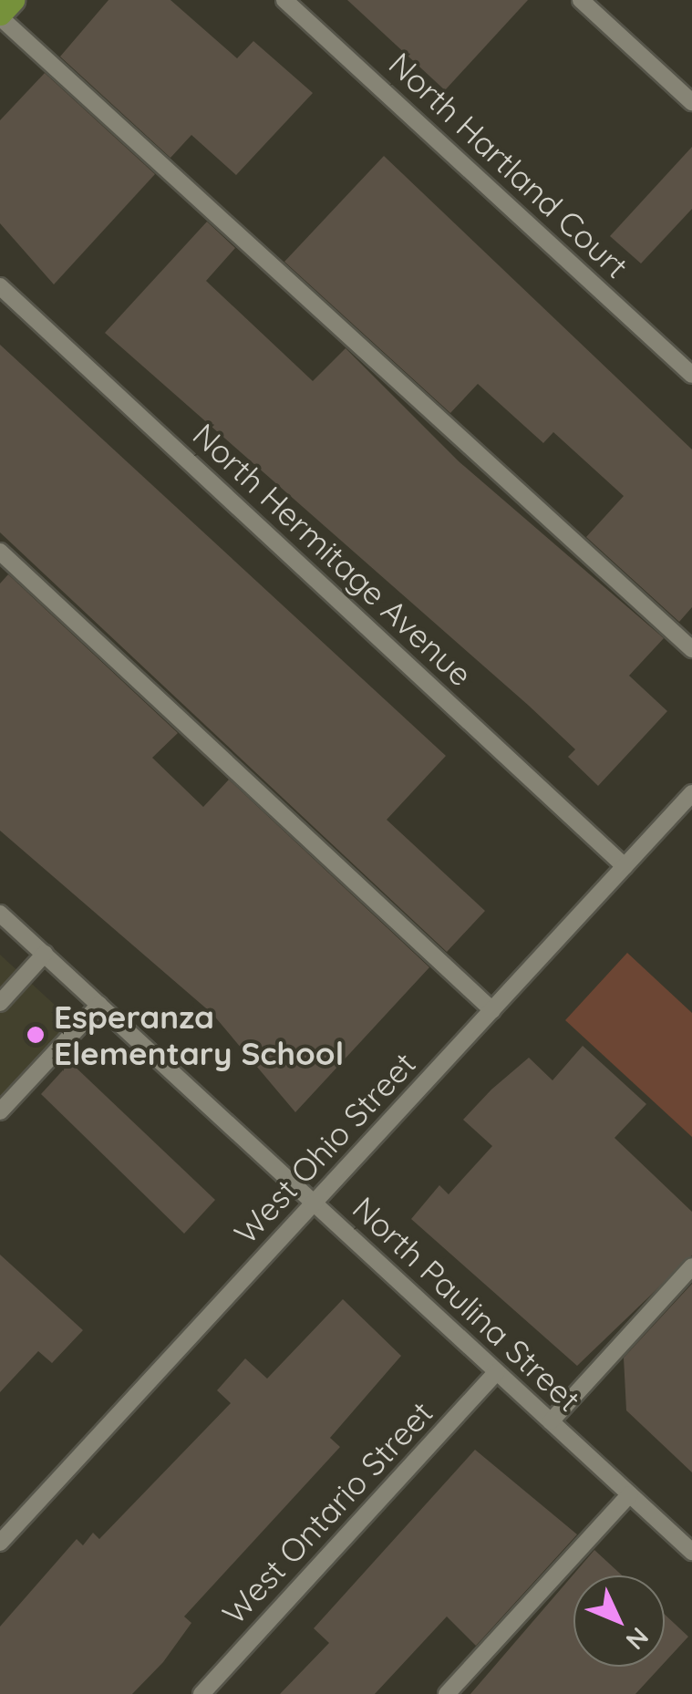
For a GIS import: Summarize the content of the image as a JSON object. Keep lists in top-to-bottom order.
{
  "streets": {
    "street": [
      "North Hartland Court",
      "North Hermitage Avenue",
      "West Ohio Street",
      "North Paulina Street",
      "West Ontario Street"
    ]
  },
  "crossings": [
    ["North Hermitage Avenue", "West Ohio Street"],
    ["West Ohio Street", "North Paulina Street"],
    ["North Paulina Street", "West Ontario Street"]
  ],
  "places": ["Esperanza Elementary School"],
  "north": "bottom right"
}
